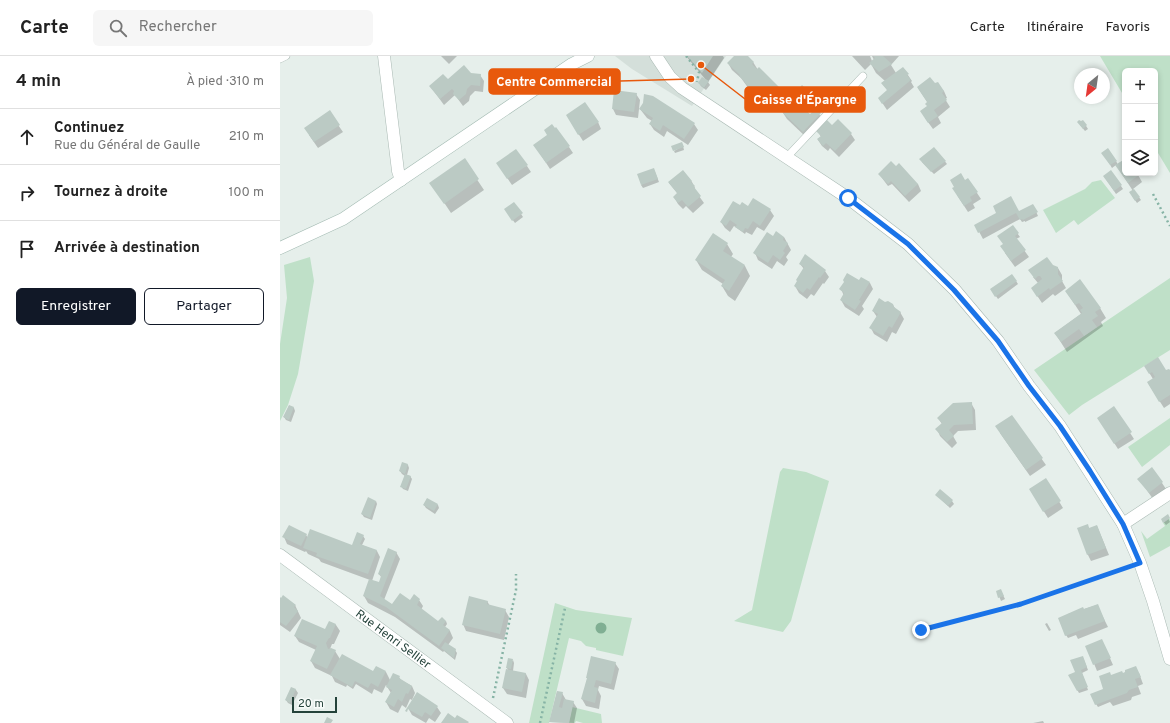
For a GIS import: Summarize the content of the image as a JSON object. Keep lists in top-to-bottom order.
{
  "streets": {
    "street": ["Rue Henri Sellier"]
  },
  "places": ["Caisse d'Épargne", "Centre Commercial"],
  "scale_bar": "20 m",
  "north": "bottom left",
  "page": {
    "header": "Carte",
    "search": "Rechercher",
    "nav": ["Carte", "Itinéraire", "Favoris"],
    "heading": ["4 min", "À pied · 310 m"],
    "map_buttons": ["+", "−"],
    "list": [
      ["Continuez", "Rue du Général de Gaulle", "210 m"],
      ["Tournez à droite", "100 m"],
      "Arrivée à destination"
    ],
    "buttons": ["Enregistrer", "Partager"],
    "scale": "20 m"
  }
}
